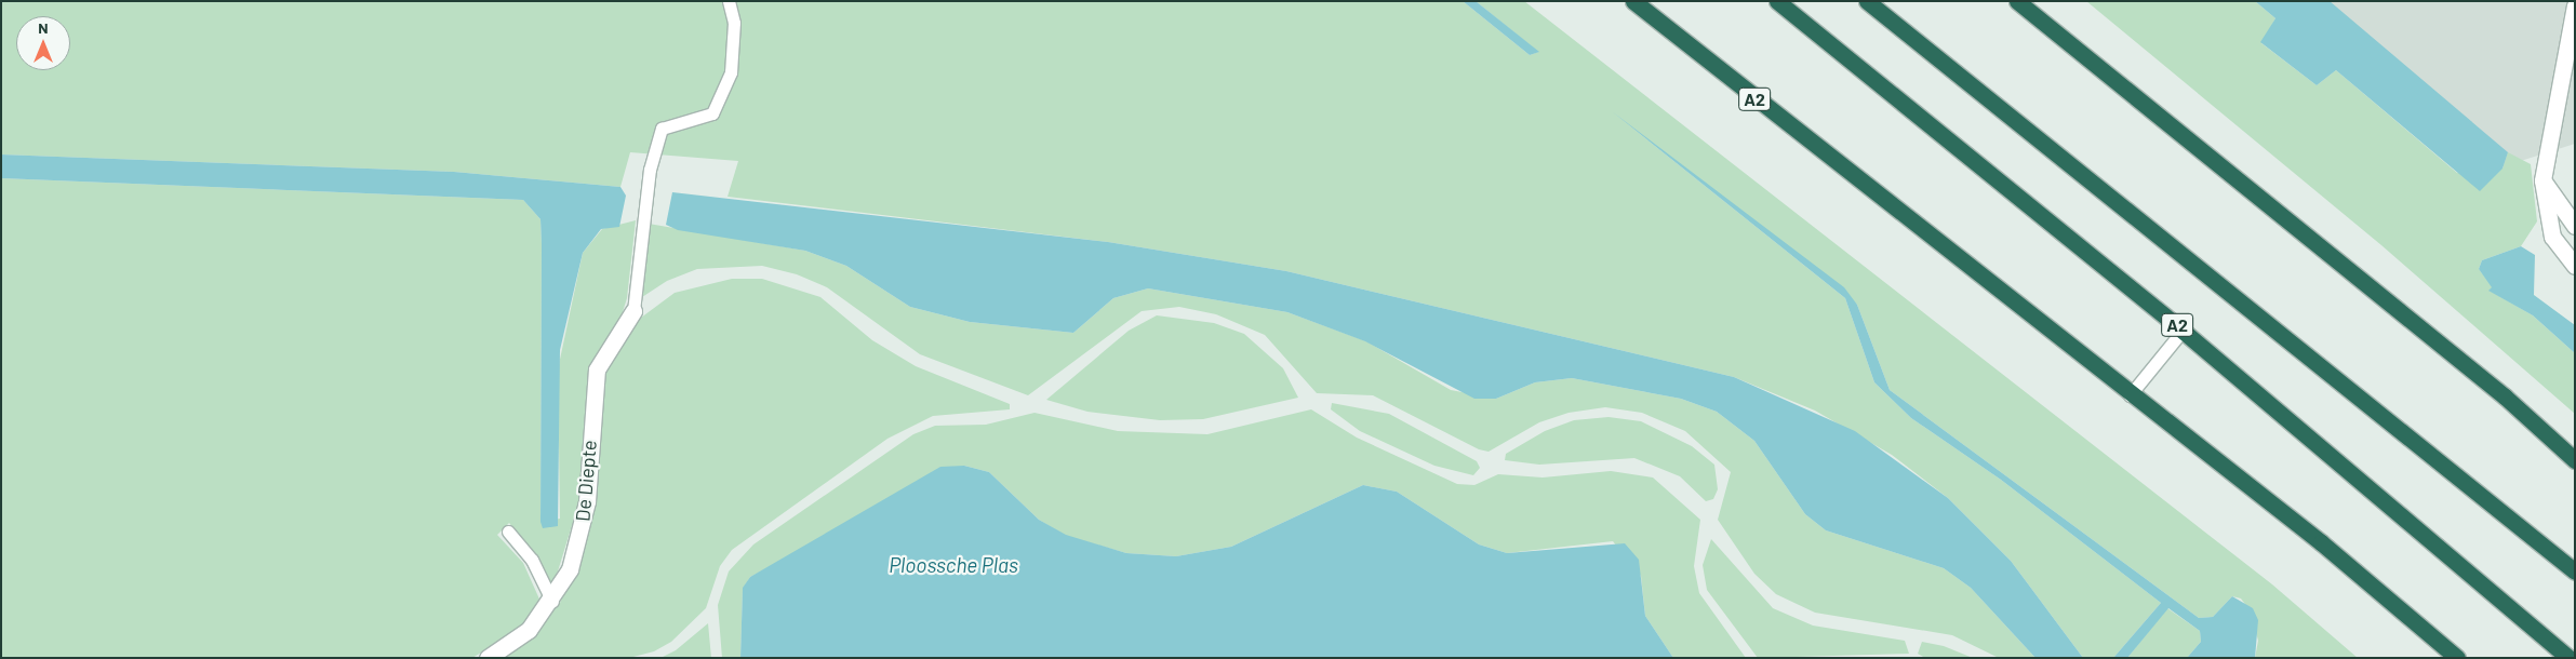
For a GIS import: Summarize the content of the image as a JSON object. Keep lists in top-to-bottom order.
{
  "streets": {
    "highway": ["A2"],
    "street": ["De Diepte"]
  },
  "water": ["Ploossche Plas"],
  "north": "top"
}
